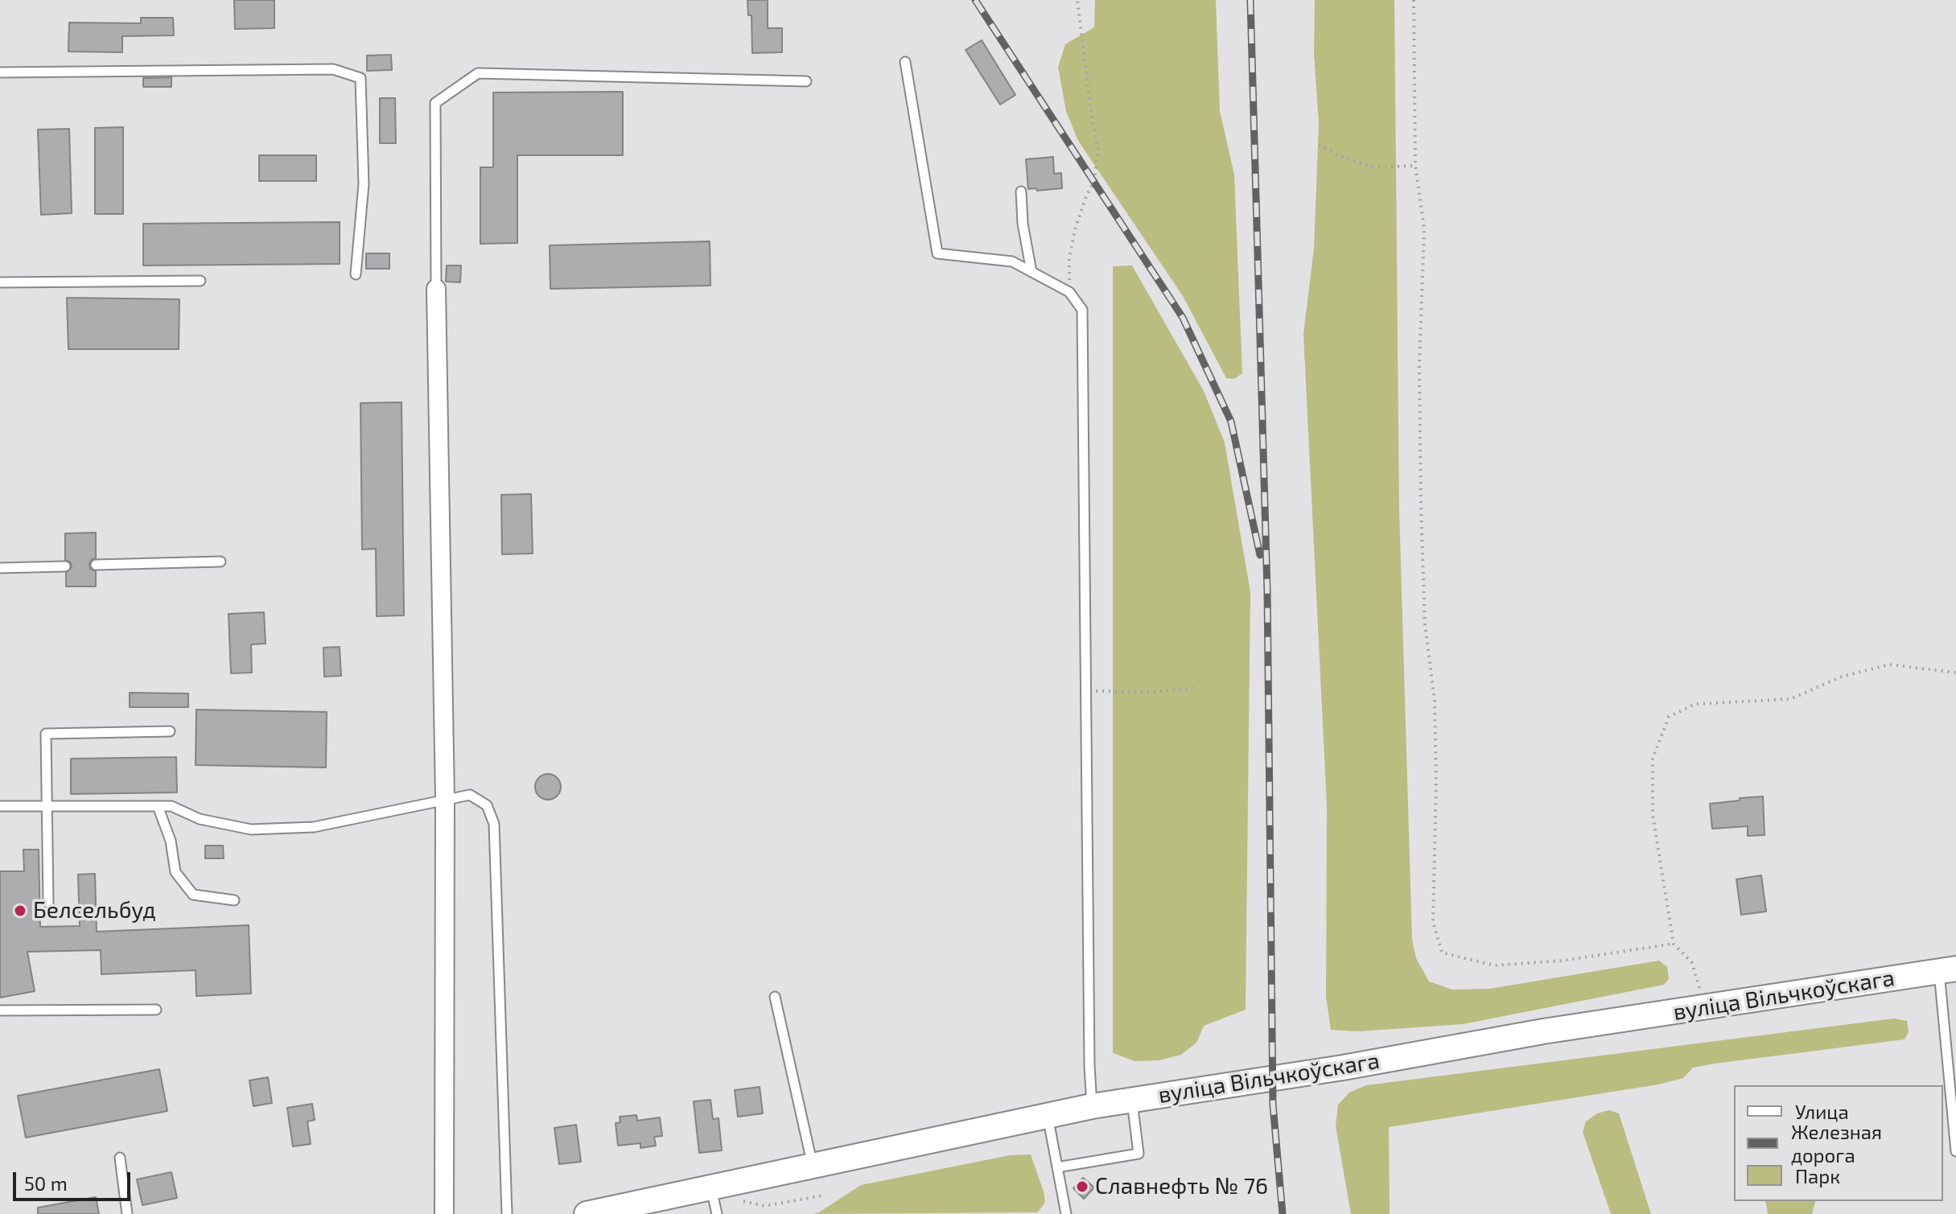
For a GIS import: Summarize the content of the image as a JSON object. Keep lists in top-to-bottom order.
{
  "streets": {
    "main road": ["вуліца Вільчкоўскага"]
  },
  "places": ["Белсельбуд", "Славнефть № 76"],
  "legend": ["Улица", "Железная дорога", "Парк"],
  "scale_bar": "50 m"
}
